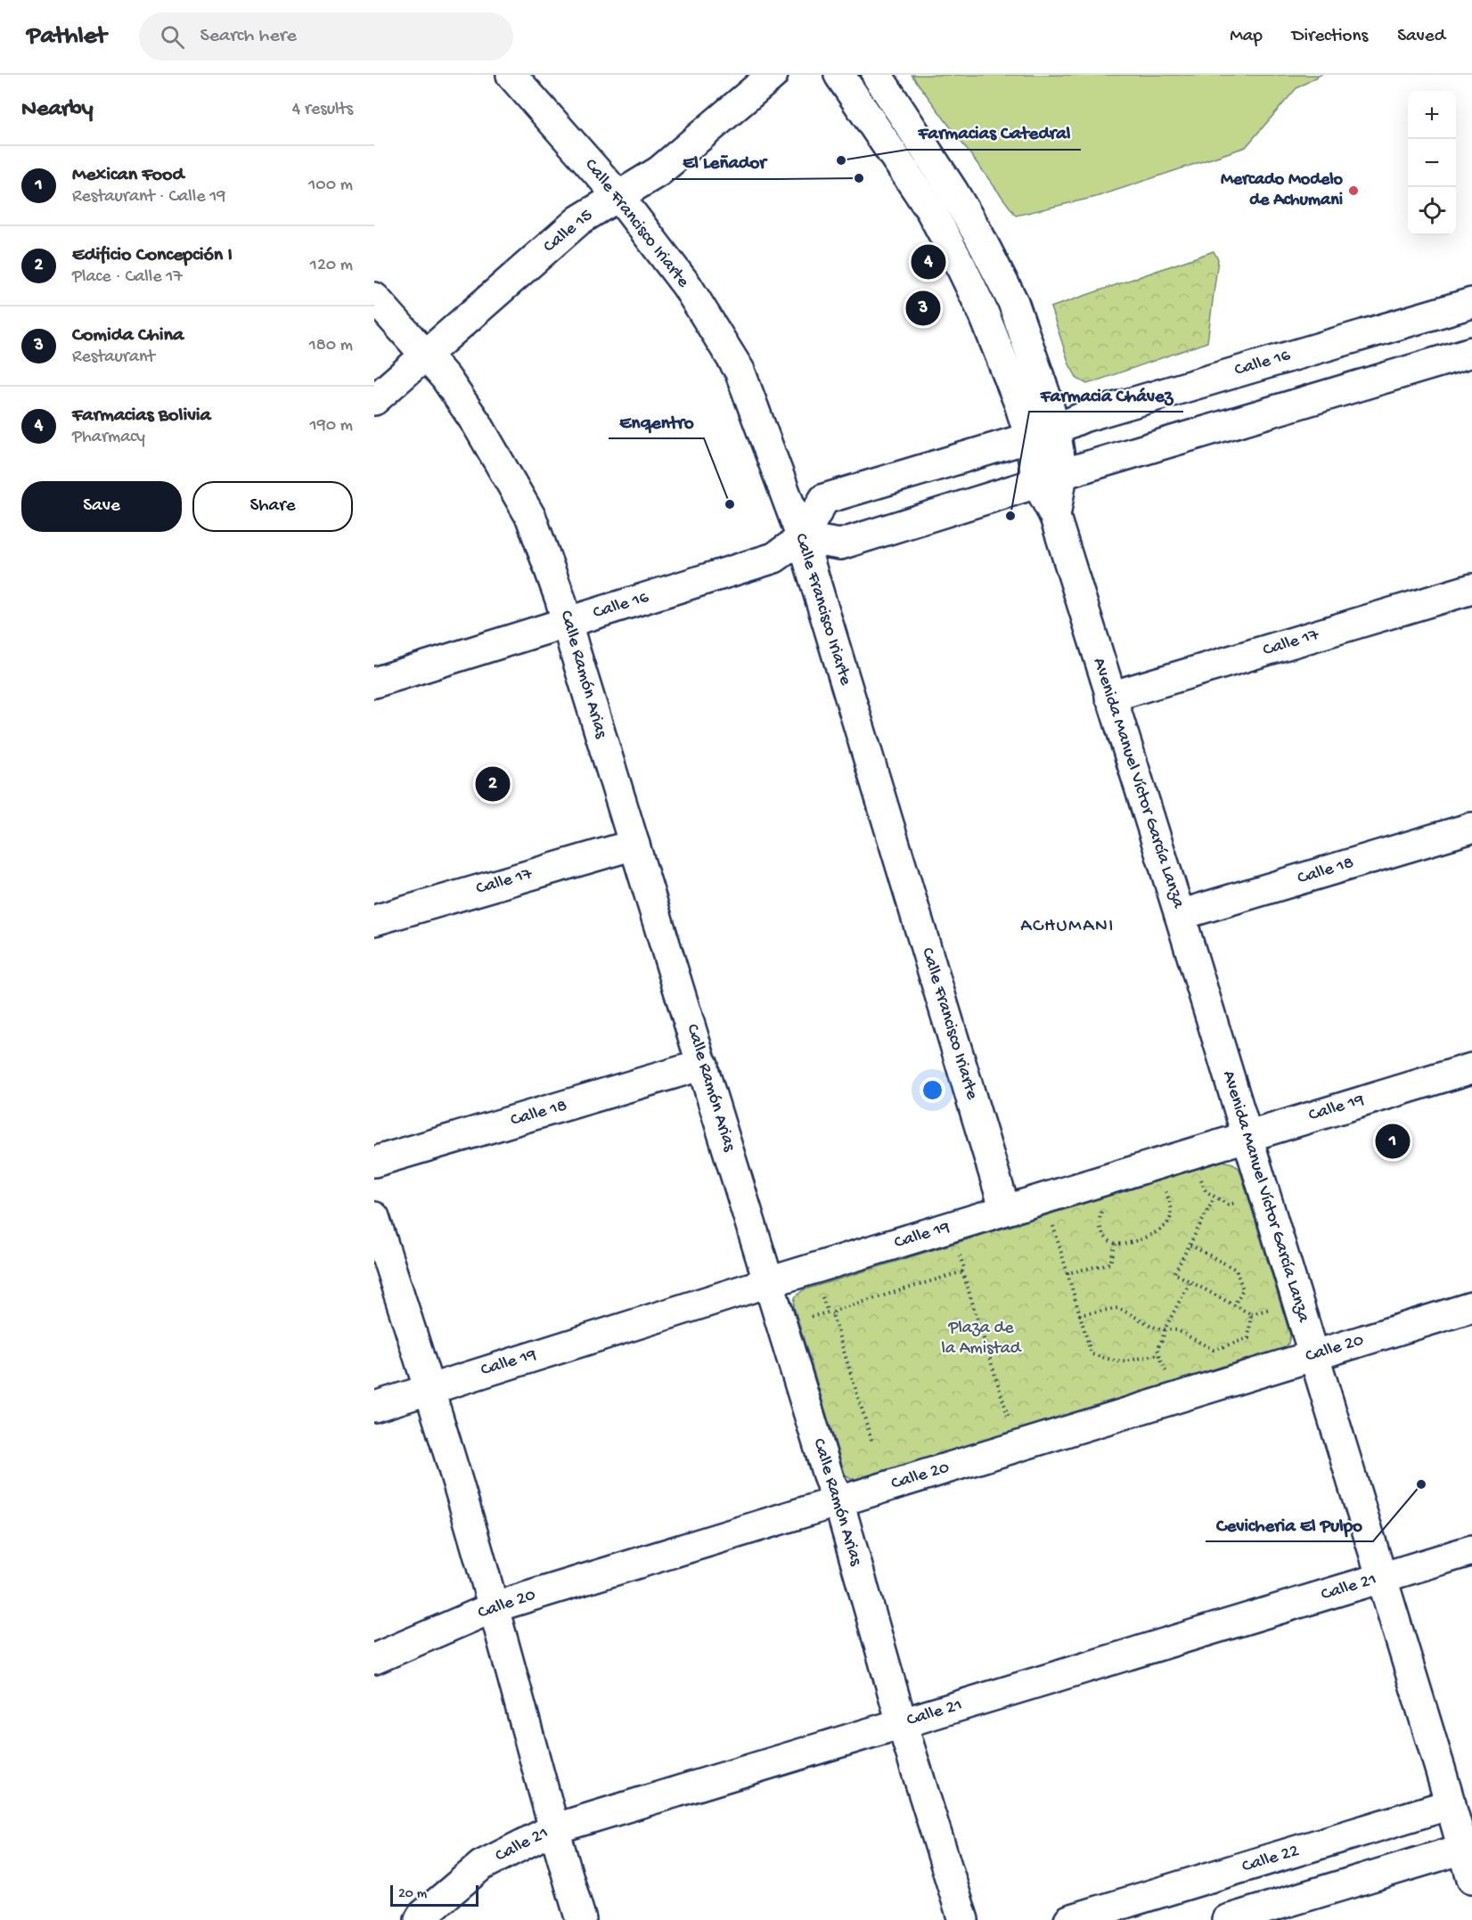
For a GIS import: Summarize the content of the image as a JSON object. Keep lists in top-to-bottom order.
{
  "streets": {
    "street": [
      "Calle Francisco Iriarte",
      "Calle 15",
      "Calle 16",
      "Calle 17",
      "Calle Ramón Arias",
      "Avenida Manuel Víctor García Lanza",
      "Calle 18",
      "Calle 19",
      "Calle 20",
      "Calle 21",
      "Calle 22"
    ]
  },
  "crossings": [
    ["Calle Francisco Iriarte", "Calle 15"],
    ["Calle Francisco Iriarte", "Calle 16"],
    ["Calle Francisco Iriarte", "Calle 19"],
    ["Calle 15", "Calle Ramón Arias"],
    ["Calle 16", "Calle Ramón Arias"],
    ["Calle 16", "Avenida Manuel Víctor García Lanza"],
    ["Calle 17", "Calle Ramón Arias"],
    ["Calle 17", "Avenida Manuel Víctor García Lanza"],
    ["Calle Ramón Arias", "Calle 18"],
    ["Calle Ramón Arias", "Calle 19"],
    ["Calle Ramón Arias", "Calle 20"],
    ["Calle Ramón Arias", "Calle 21"],
    ["Avenida Manuel Víctor García Lanza", "Calle 18"],
    ["Avenida Manuel Víctor García Lanza", "Calle 19"],
    ["Avenida Manuel Víctor García Lanza", "Calle 20"],
    ["Avenida Manuel Víctor García Lanza", "Calle 21"],
    ["Avenida Manuel Víctor García Lanza", "Calle 22"]
  ],
  "districts": ["ACHUMANI"],
  "parks": ["Plaza de la Amistad"],
  "places": [
    "Farmacias Catedral",
    "El Leñador",
    "Mercado Modelo de Achumani",
    "Enqentro",
    "Farmacia Chávez",
    "Cevicheria El Pulpo"
  ],
  "scale_bar": "20 m",
  "page": {
    "header": "Pathlet",
    "search": "Search here",
    "nav": ["Map", "Directions", "Saved"],
    "heading": ["Nearby", "4 results"],
    "map_buttons": ["+", "−"],
    "list": [
      {
        "mark": "1",
        "name": "Mexican Food",
        "note": "Restaurant · Calle 19",
        "value": "100 m"
      },
      {
        "mark": "2",
        "name": "Edificio Concepción I",
        "note": "Place · Calle 17",
        "value": "120 m"
      },
      {
        "mark": "3",
        "name": "Comida China",
        "note": "Restaurant",
        "value": "180 m"
      },
      {
        "mark": "4",
        "name": "Farmacias Bolivia",
        "note": "Pharmacy",
        "value": "190 m"
      }
    ],
    "pins": [
      "4",
      "3",
      "2",
      "1"
    ],
    "buttons": ["Save", "Share"],
    "scale": "20 m"
  }
}
